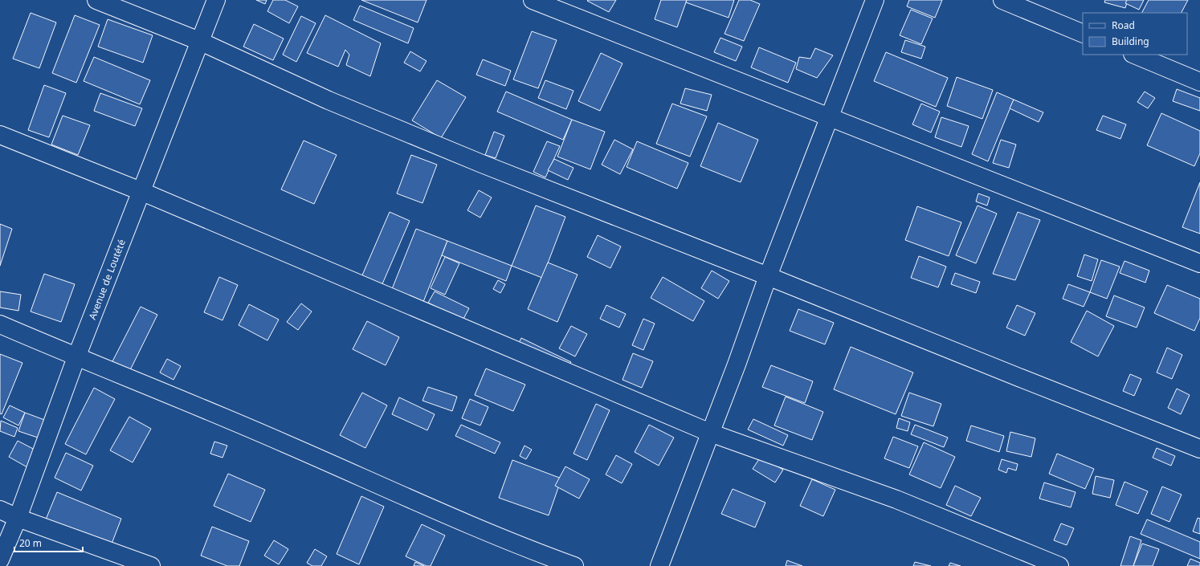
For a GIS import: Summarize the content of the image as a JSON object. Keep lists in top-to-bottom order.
{
  "streets": {
    "street": ["Avenue de Loutété"]
  },
  "legend": ["Road", "Building"],
  "scale_bar": "20 m"
}
